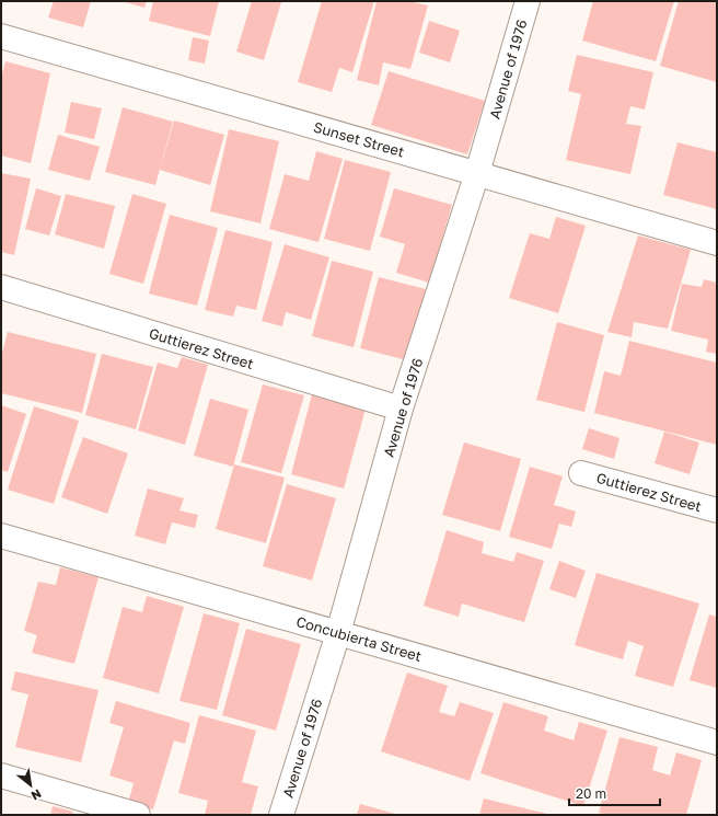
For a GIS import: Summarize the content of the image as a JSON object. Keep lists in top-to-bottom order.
{
  "streets": {
    "street": [
      "Avenue of 1976",
      "Sunset Street",
      "Guttierez Street",
      "Concubierta Street"
    ]
  },
  "crossings": [
    ["Avenue of 1976", "Sunset Street"],
    ["Avenue of 1976", "Guttierez Street"],
    ["Avenue of 1976", "Concubierta Street"]
  ],
  "scale_bar": "20 m",
  "north": "bottom right"
}
